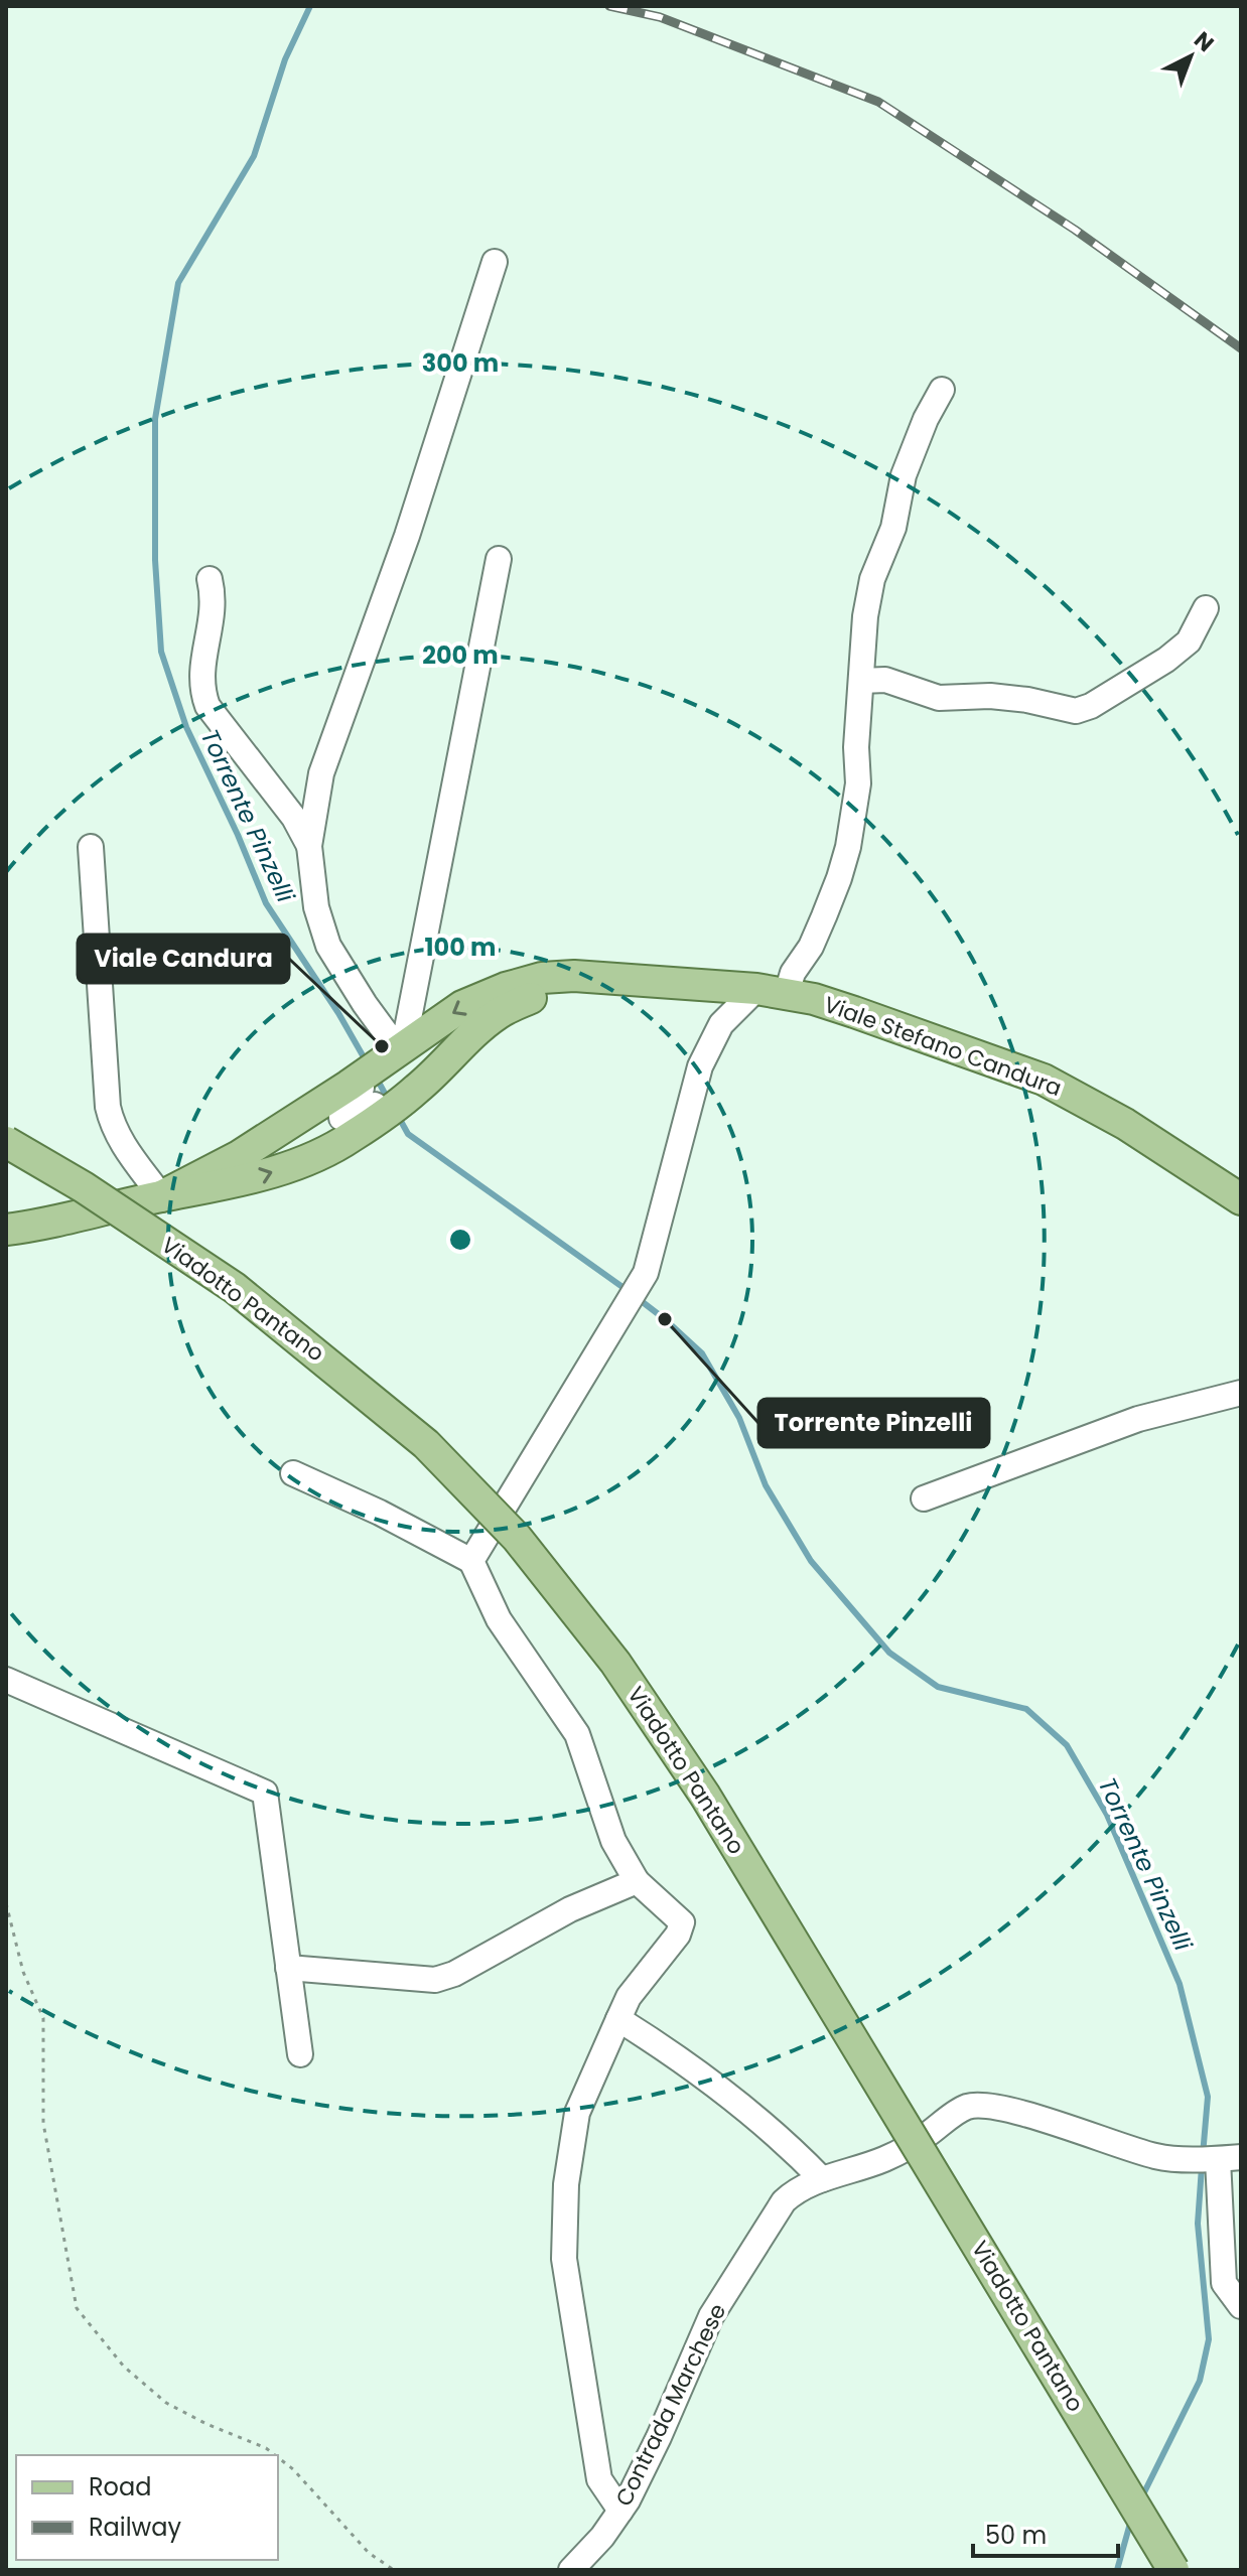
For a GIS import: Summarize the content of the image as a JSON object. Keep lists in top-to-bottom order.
{
  "streets": {
    "main road": ["Viale Stefano Candura", "Viadotto Pantano"],
    "street": ["Contrada Marchese"]
  },
  "water": ["Torrente Pinzelli"],
  "places": ["Viale Candura", "Torrente Pinzelli"],
  "legend": ["Road", "Railway"],
  "scale_bar": "50 m",
  "north": "top right",
  "rings": ["300 m", "200 m", "100 m"]
}
